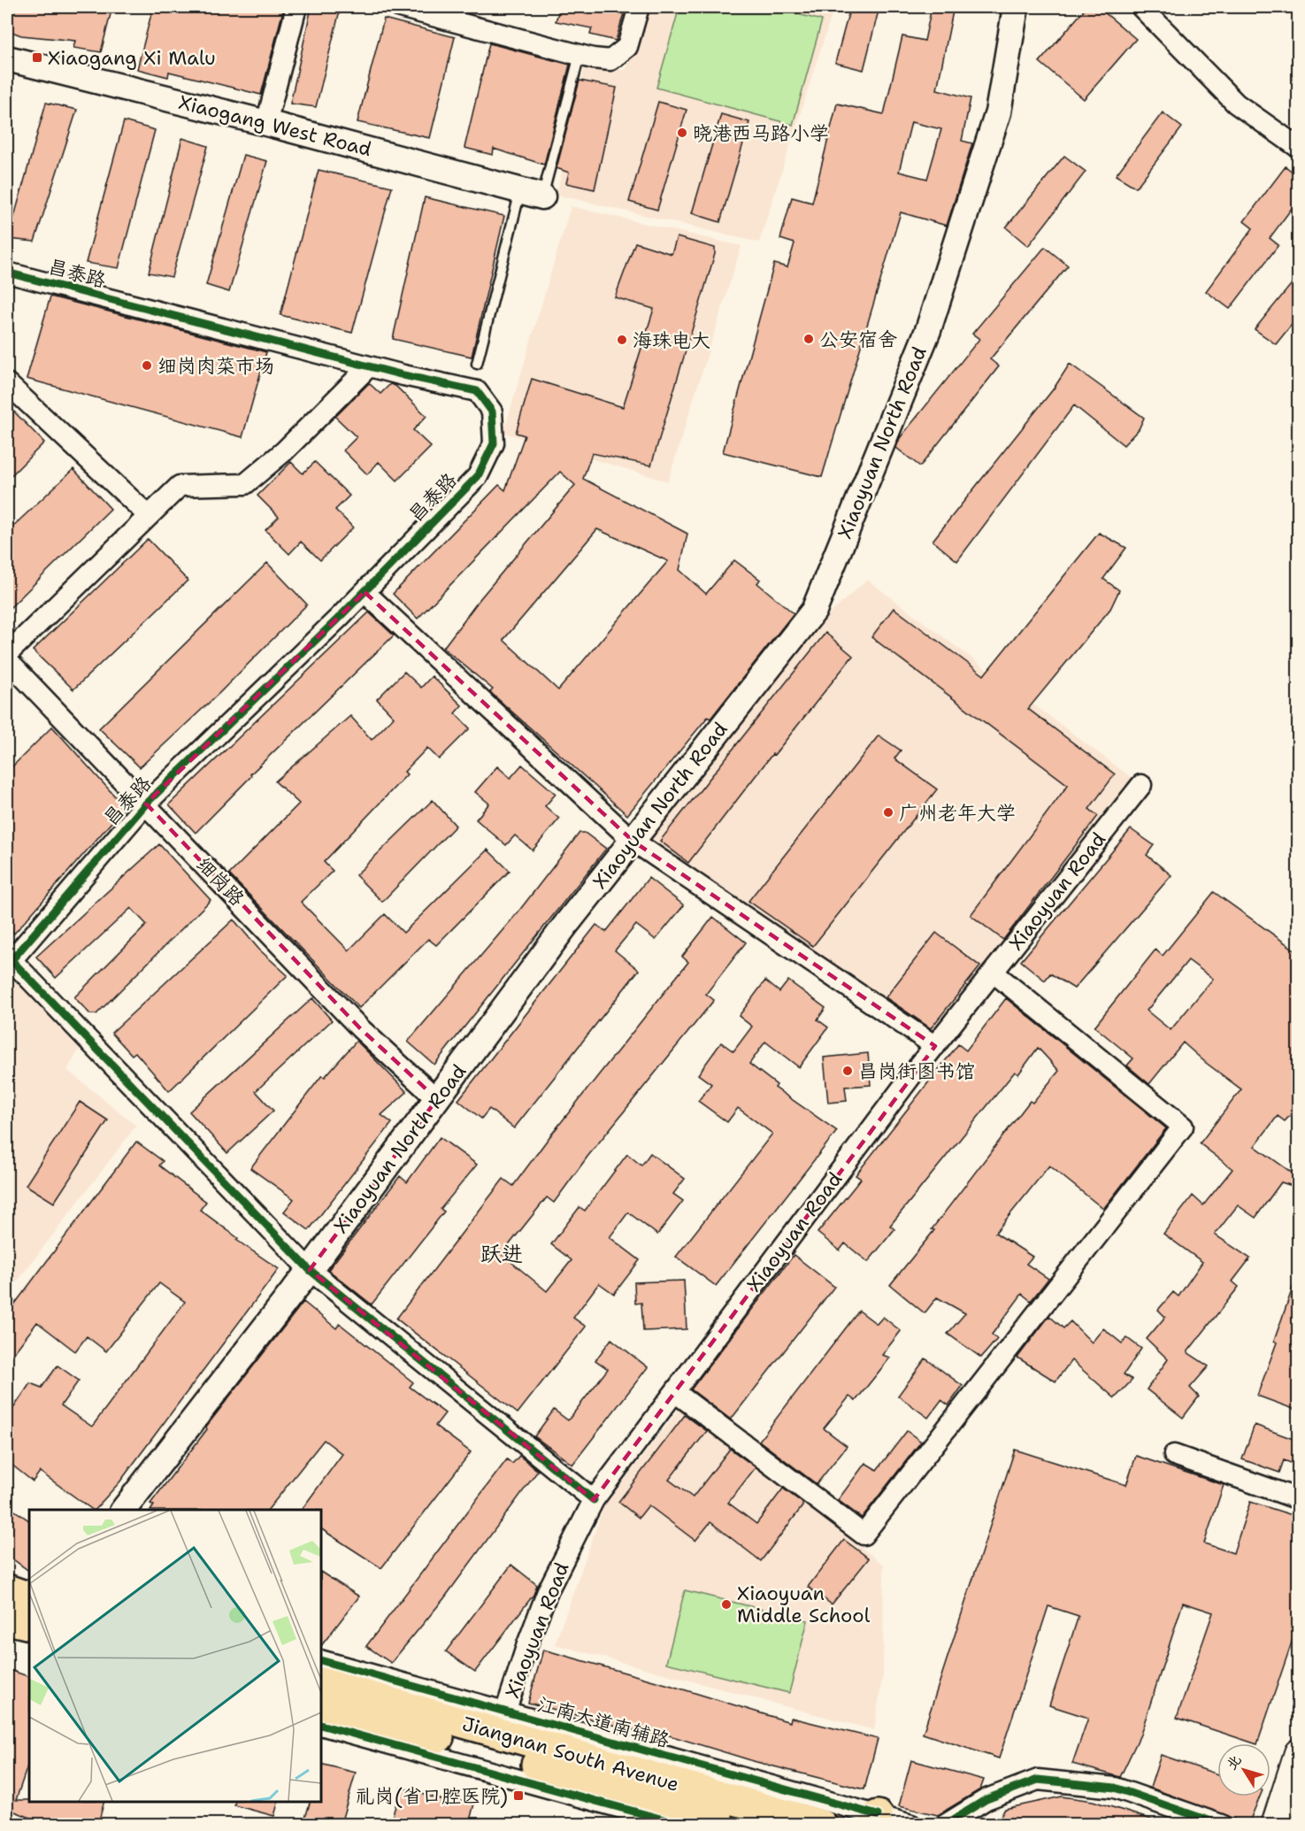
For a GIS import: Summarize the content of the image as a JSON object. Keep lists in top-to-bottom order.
{
  "streets": {
    "main road": ["Jiangnan South Avenue"],
    "street": [
      "Xiaogang West Road",
      "昌泰路",
      "Xiaoyuan North Road",
      "细岗路",
      "Xiaoyuan Road",
      "江南大道南辅路"
    ]
  },
  "crossings": [
    ["昌泰路", "Xiaoyuan North Road"],
    ["昌泰路", "细岗路"],
    ["Xiaoyuan North Road", "细岗路"],
    ["Xiaoyuan Road", "江南大道南辅路"],
    ["江南大道南辅路", "Jiangnan South Avenue"]
  ],
  "districts": ["跃进"],
  "places": {
    "transit": ["Xiaogang Xi Malu", "礼岗(省口腔医院)"],
    "other": [
      "晓港西马路小学",
      "公安宿舍",
      "海珠电大",
      "细岗肉菜市场",
      "广州老年大学",
      "昌岗街图书馆",
      "Xiaoyuan Middle School"
    ]
  },
  "north": "top left"
}
